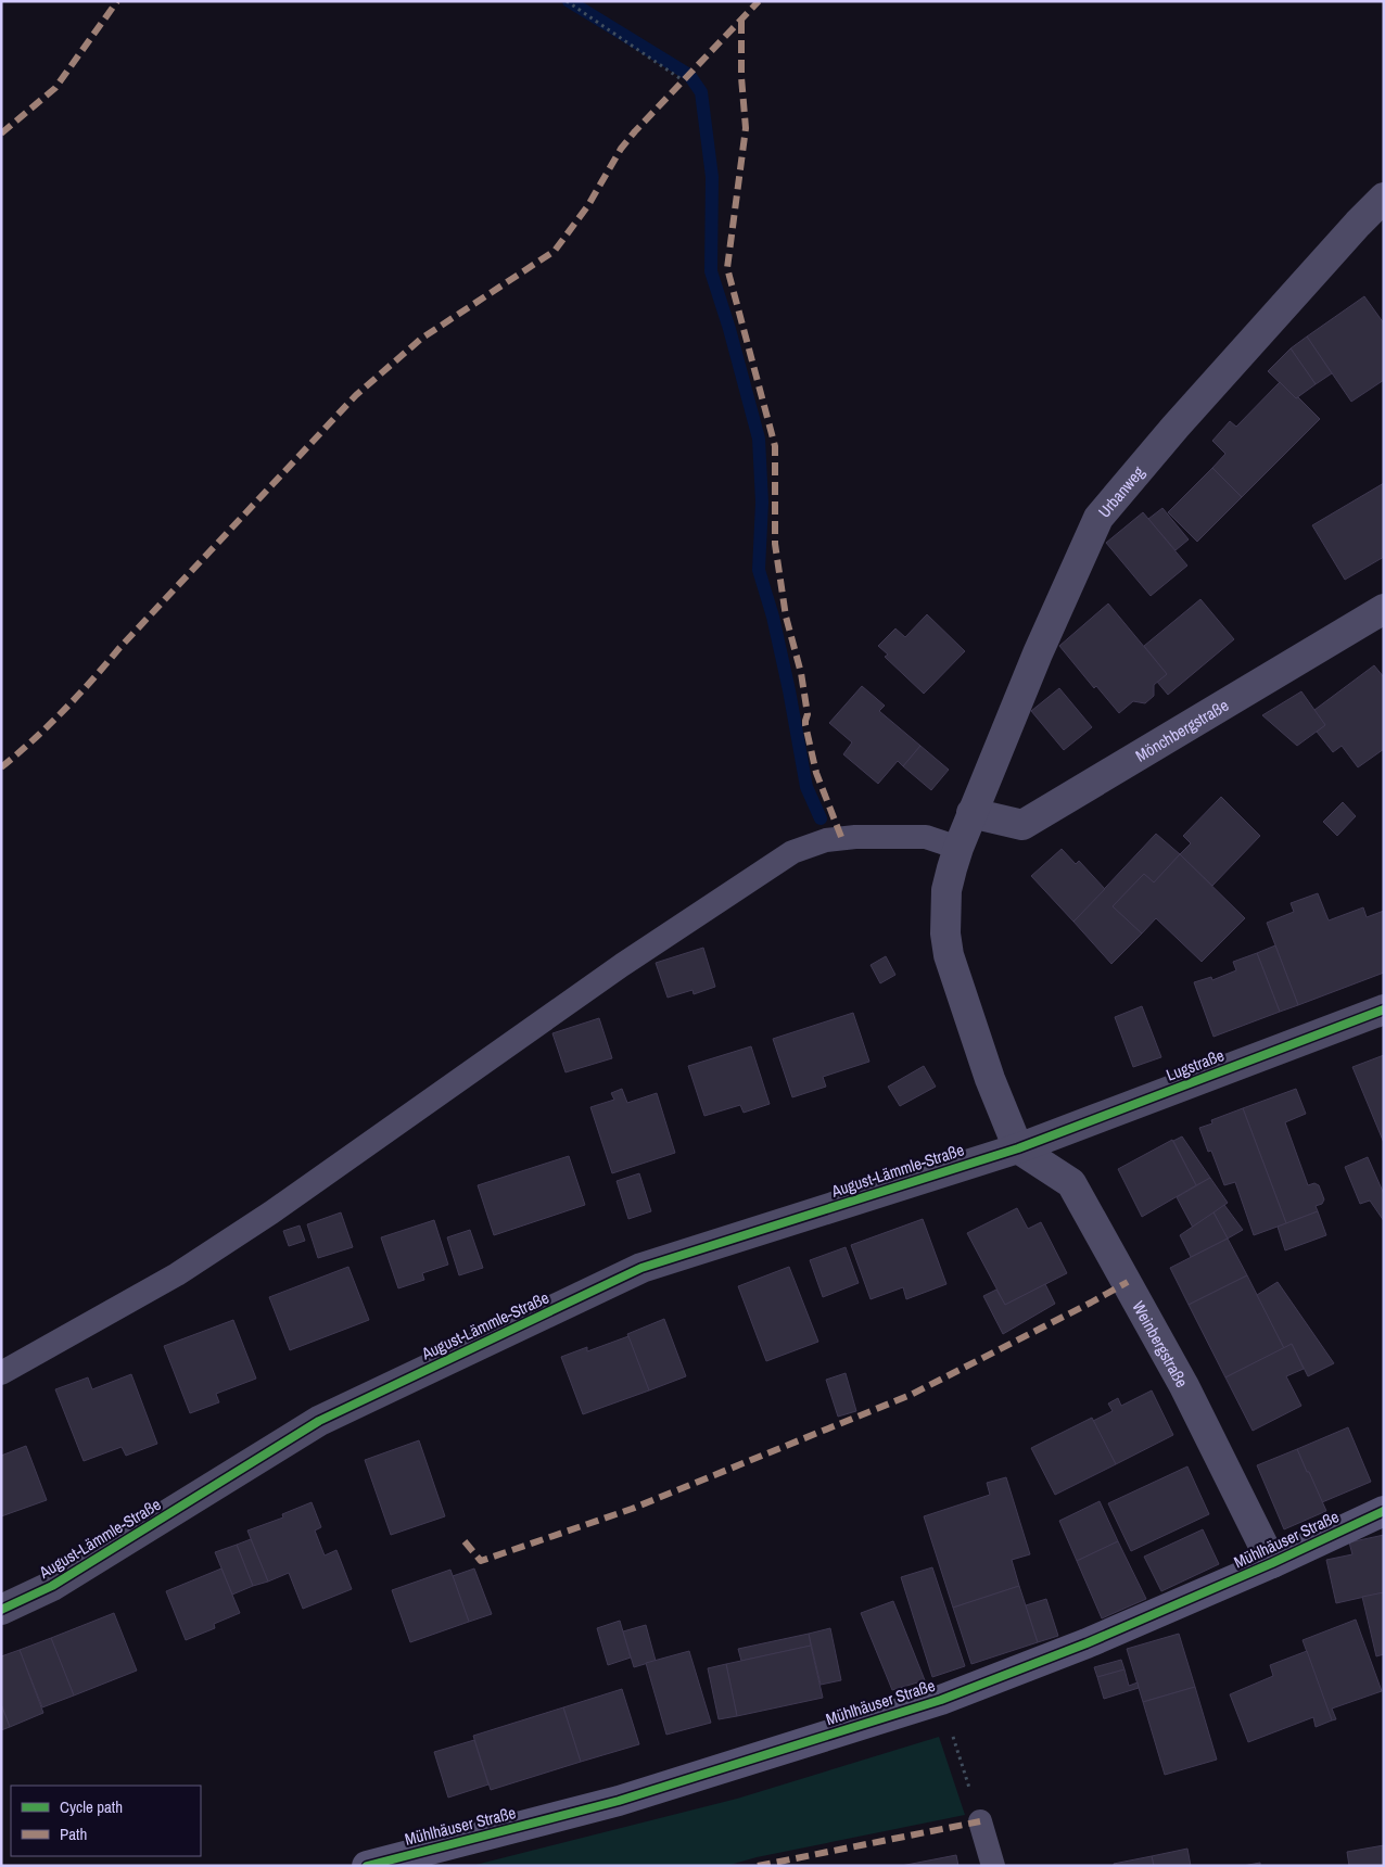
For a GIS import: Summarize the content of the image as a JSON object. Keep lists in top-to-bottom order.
{
  "streets": {
    "street": [
      "Urbanweg",
      "Mönchbergstraße",
      "Lugstraße",
      "August-Lämmle-Straße",
      "Weinbergstraße",
      "Mühlhäuser Straße"
    ]
  },
  "crossings": [
    ["Urbanweg", "Mönchbergstraße"],
    ["Lugstraße", "August-Lämmle-Straße"],
    ["Lugstraße", "Weinbergstraße"],
    ["August-Lämmle-Straße", "Weinbergstraße"],
    ["Weinbergstraße", "Mühlhäuser Straße"]
  ],
  "legend": ["Cycle path", "Path"]
}
